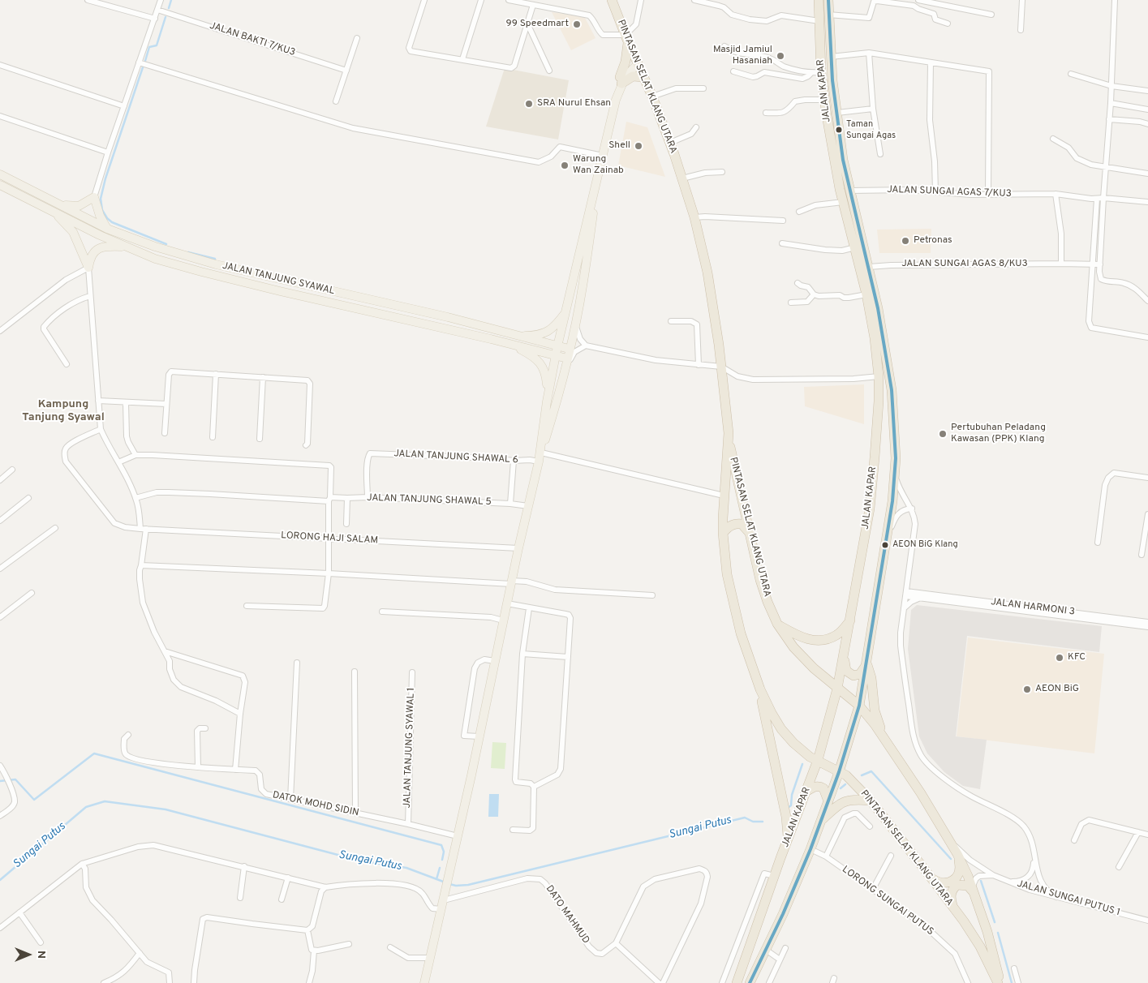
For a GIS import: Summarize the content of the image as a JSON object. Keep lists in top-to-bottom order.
{
  "streets": {
    "highway": ["PINTASAN SELAT KLANG UTARA", "JALAN KAPAR"],
    "main road": ["JALAN TANJUNG SYAWAL"],
    "street": [
      "JALAN BAKTI 7/KU3",
      "JALAN SUNGAI AGAS 7/KU3",
      "JALAN SUNGAI AGAS 8/KU3",
      "JALAN TANJUNG SHAWAL 6",
      "JALAN TANJUNG SHAWAL 5",
      "LORONG HAJI SALAM",
      "JALAN HARMONI 3",
      "JALAN TANJUNG SYAWAL 1",
      "DATOK MOHD SIDIN",
      "JALAN SUNGAI PUTUS 1",
      "LORONG SUNGAI PUTUS",
      "DATO MAHMUD"
    ]
  },
  "crossings": [
    ["PINTASAN SELAT KLANG UTARA", "JALAN KAPAR"],
    ["PINTASAN SELAT KLANG UTARA", "JALAN SUNGAI PUTUS 1"],
    ["JALAN KAPAR", "JALAN SUNGAI AGAS 7/KU3"],
    ["JALAN KAPAR", "JALAN SUNGAI AGAS 8/KU3"],
    ["JALAN KAPAR", "LORONG SUNGAI PUTUS"],
    ["JALAN TANJUNG SHAWAL 6", "JALAN TANJUNG SHAWAL 5"],
    ["JALAN TANJUNG SYAWAL 1", "DATOK MOHD SIDIN"]
  ],
  "districts": ["Kampung Tanjung Syawal"],
  "water": ["Sungai Putus"],
  "places": [
    "99 Speedmart",
    "Masjid Jamiul Hasaniah",
    "SRA Nurul Ehsan",
    "Taman Sungai Agas",
    "Shell",
    "Warung Wan Zainab",
    "Petronas",
    "Pertubuhan Peladang Kawasan (PPK) Klang",
    "AEON BiG Klang",
    "KFC",
    "AEON BiG"
  ],
  "north": "right"
}
